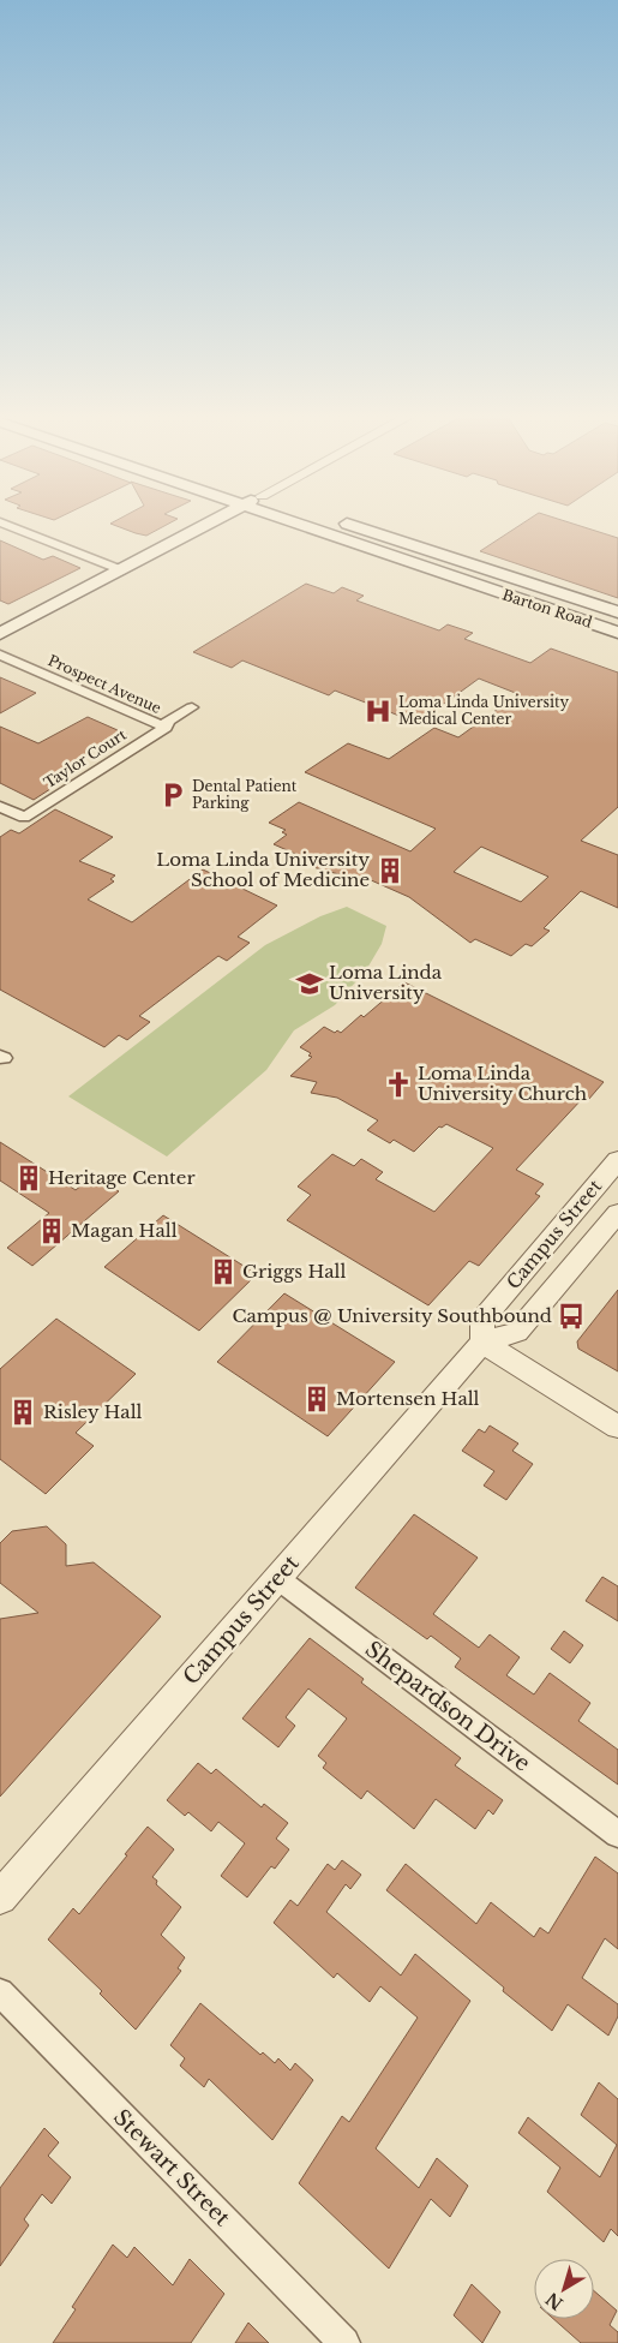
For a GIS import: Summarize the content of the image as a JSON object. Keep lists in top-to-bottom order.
{
  "streets": {
    "main road": ["Barton Road"],
    "street": [
      "Prospect Avenue",
      "Taylor Court",
      "Campus Street",
      "Shepardson Drive",
      "Stewart Street"
    ]
  },
  "crossings": [
    ["Prospect Avenue", "Taylor Court"],
    ["Campus Street", "Shepardson Drive"]
  ],
  "places": {
    "hospital": ["Loma Linda University Medical Center"],
    "parking": ["Dental Patient Parking"],
    "building": [
      "Loma Linda University School of Medicine",
      "Heritage Center",
      "Magan Hall",
      "Griggs Hall",
      "Mortensen Hall",
      "Risley Hall"
    ],
    "school or university": ["Loma Linda University"],
    "church": ["Loma Linda University Church"],
    "bus stop": ["Campus @ University Southbound"]
  },
  "north": "bottom left"
}
